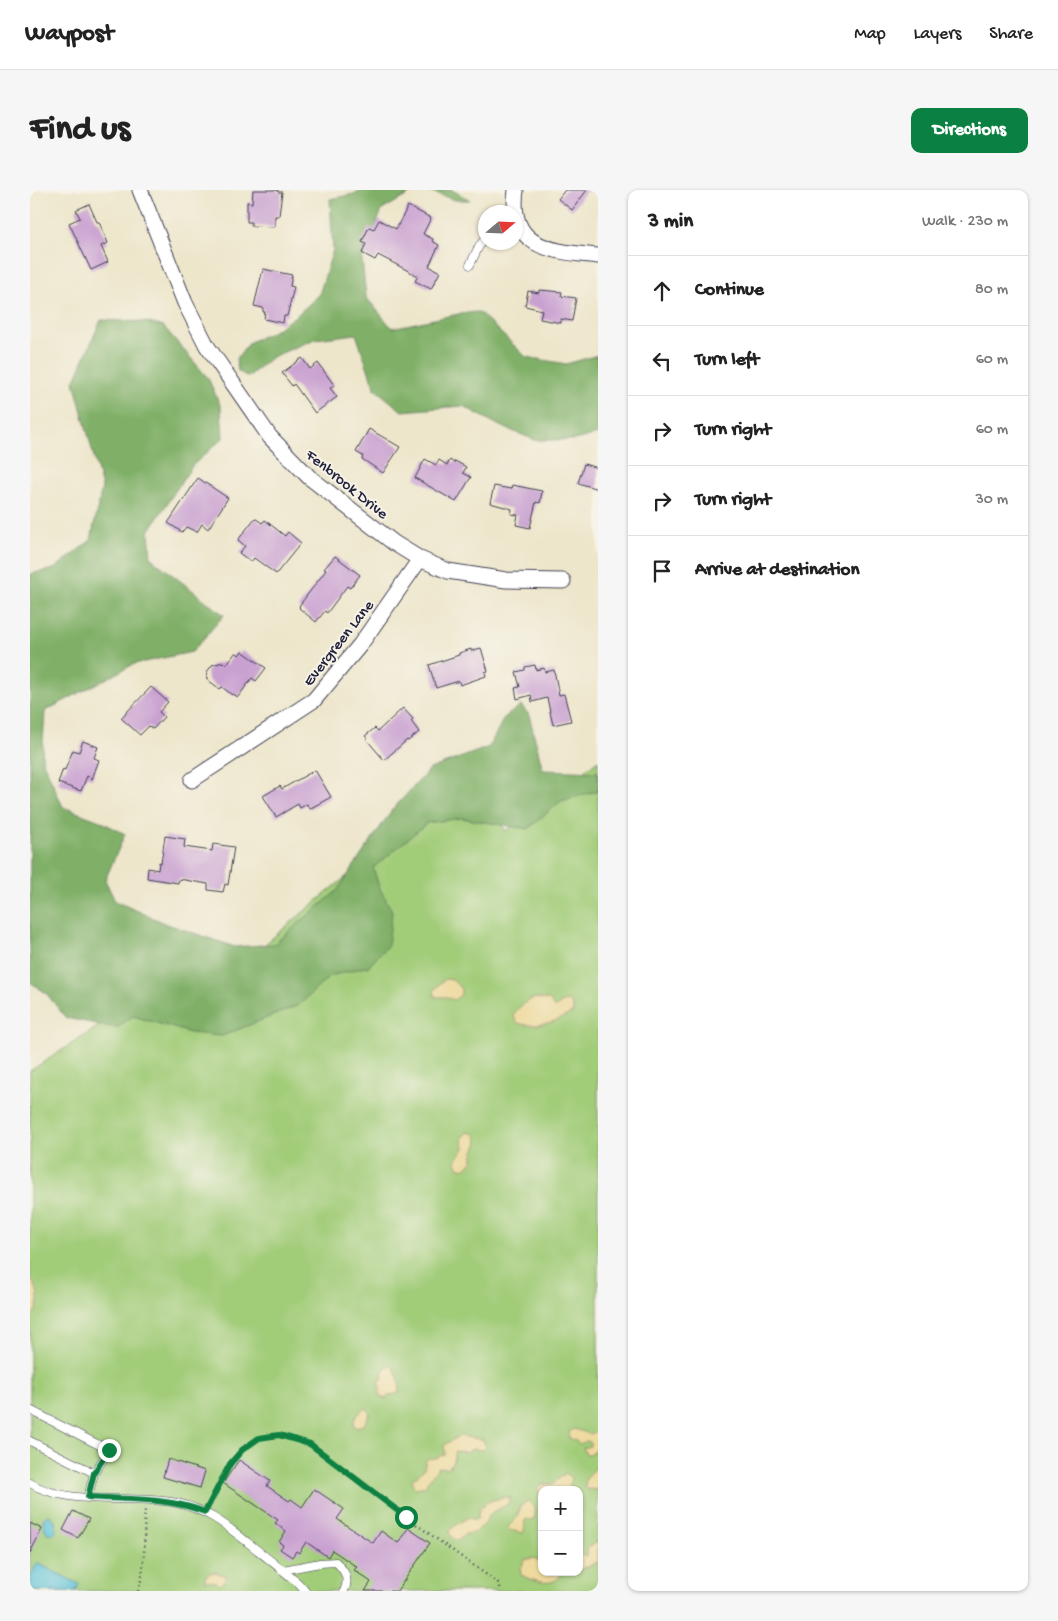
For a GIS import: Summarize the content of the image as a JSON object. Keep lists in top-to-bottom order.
{
  "streets": {
    "street": ["Fenbrook Drive", "Evergreen Lane"]
  },
  "crossings": [
    ["Fenbrook Drive", "Evergreen Lane"]
  ],
  "north": "right",
  "page": {
    "header": "Waypost",
    "nav": ["Map", "Layers", "Share"],
    "buttons": "Directions",
    "title": "Find us",
    "heading": ["3 min", "Walk · 230 m"],
    "list": [
      ["Continue", "80 m"],
      ["Turn left", "60 m"],
      ["Turn right", "60 m"],
      ["Turn right", "30 m"],
      "Arrive at destination"
    ],
    "map_buttons": ["+", "−"]
  }
}
